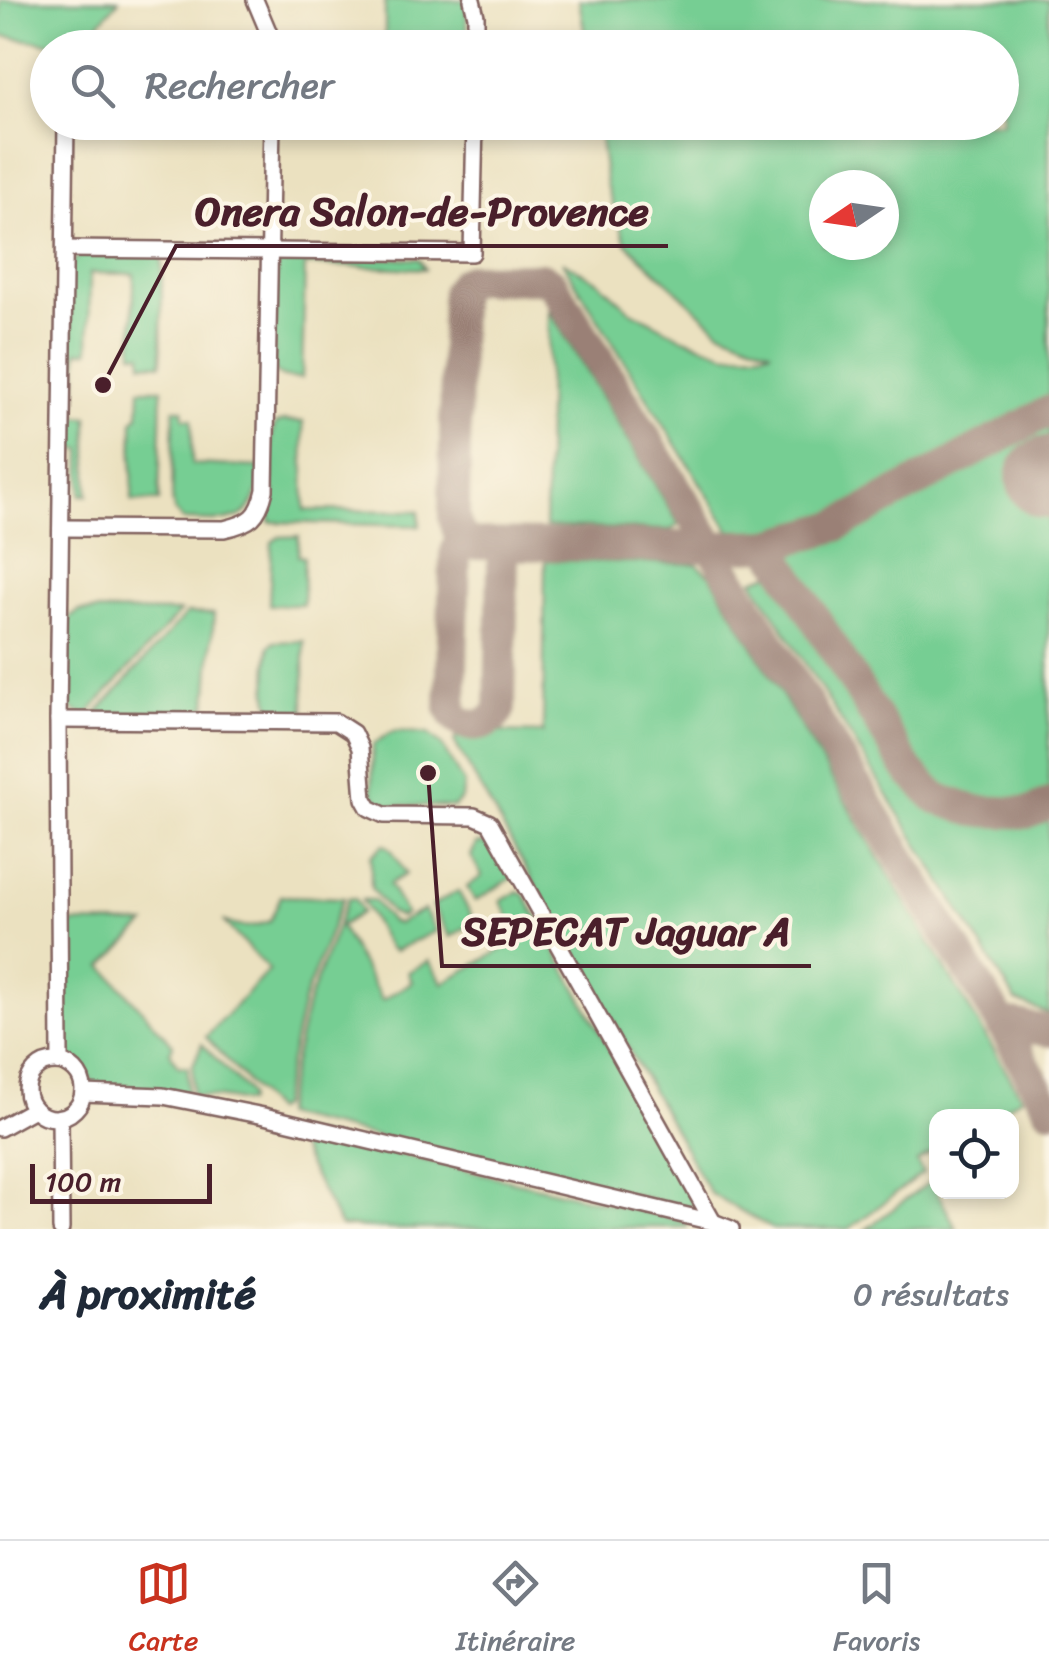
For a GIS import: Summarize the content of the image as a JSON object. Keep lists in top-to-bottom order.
{
  "places": ["Onera Salon-de-Provence", "SEPECAT Jaguar A"],
  "scale_bar": "100 m",
  "north": "left",
  "page": {
    "search": "Rechercher",
    "scale": "100 m",
    "heading": ["À proximité", "0 résultats"],
    "nav": ["Carte", "Itinéraire", "Favoris"]
  }
}
